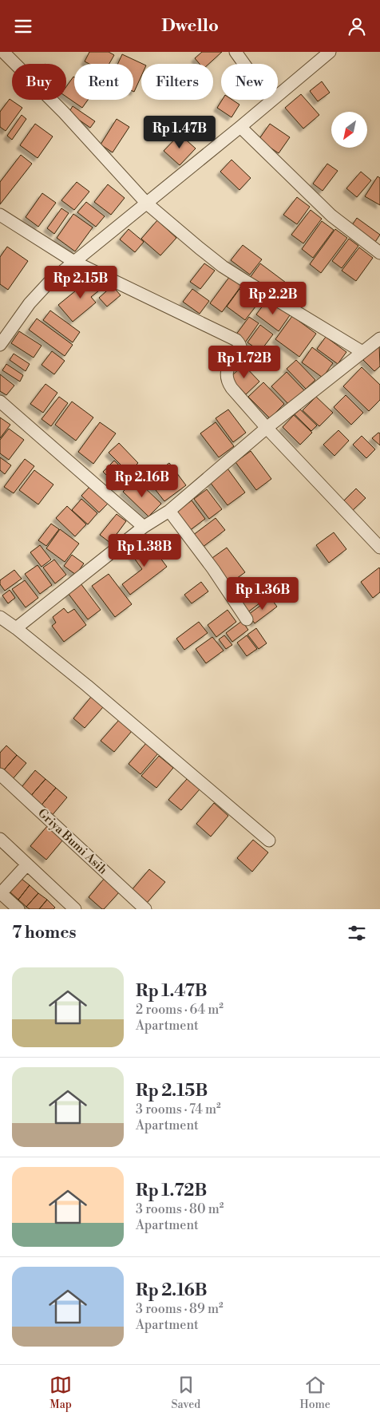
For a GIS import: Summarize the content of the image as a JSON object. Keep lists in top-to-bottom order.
{
  "streets": {
    "street": ["Griya Bumi Asih"]
  },
  "north": "bottom left",
  "page": {
    "header": "Dwello",
    "chip": [
      "Buy",
      "Rent",
      "Filters",
      "New"
    ],
    "price": [
      "Rp 1.47B",
      "Rp 2.15B",
      "Rp 2.2B",
      "Rp 1.72B",
      "Rp 2.16B",
      "Rp 1.38B",
      "Rp 1.36B"
    ],
    "heading": "7 homes",
    "list": [
      {
        "name": "Rp 1.47B",
        "note": "2 rooms · 64 m² · Apartment"
      },
      {
        "name": "Rp 2.15B",
        "note": "3 rooms · 74 m² · Apartment"
      },
      {
        "name": "Rp 1.72B",
        "note": "3 rooms · 80 m² · Apartment"
      },
      {
        "name": "Rp 2.16B",
        "note": "3 rooms · 89 m² · Apartment"
      }
    ],
    "tabs": ["Map", "Saved", "Home"]
  }
}
